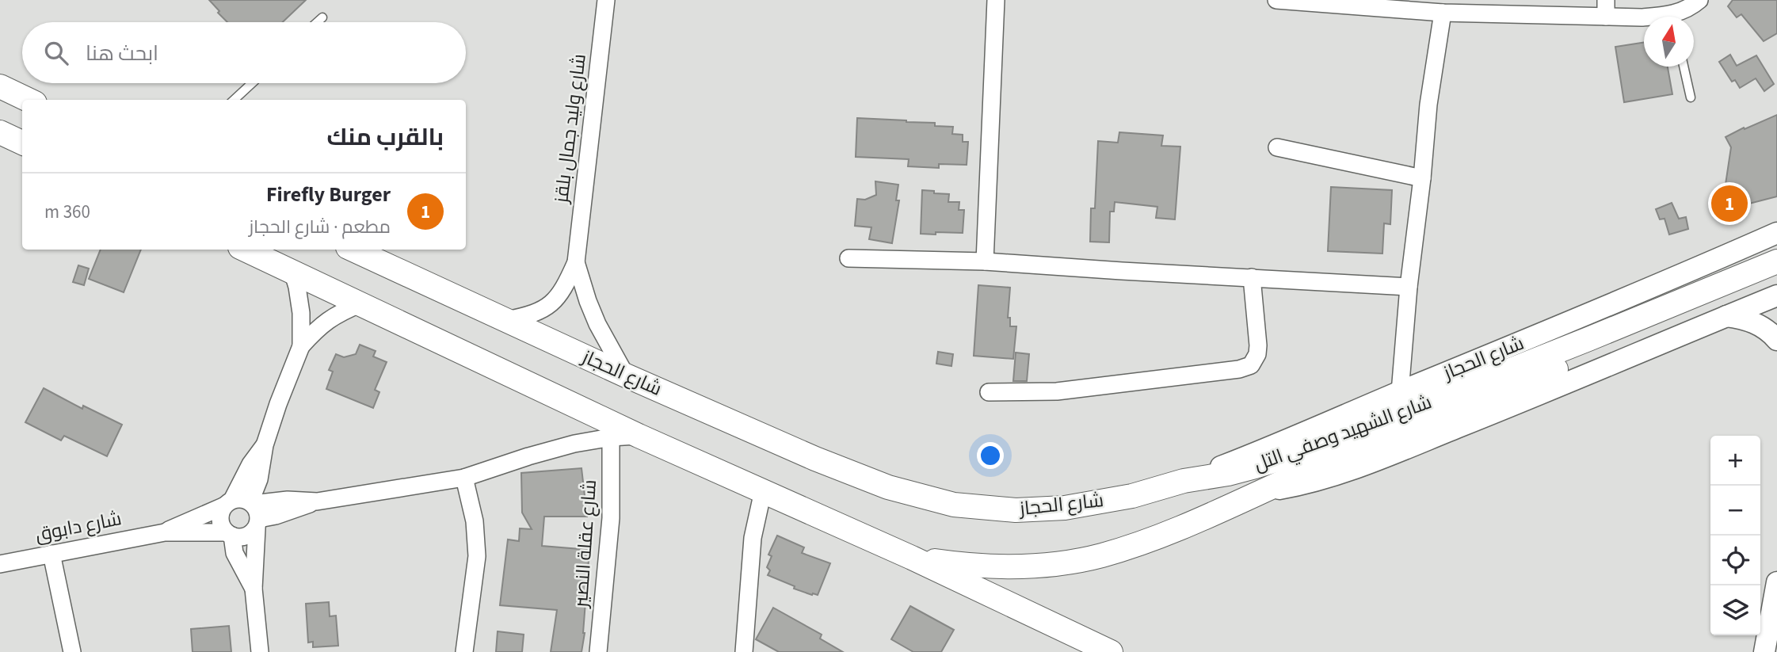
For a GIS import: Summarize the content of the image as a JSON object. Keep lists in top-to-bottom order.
{
  "streets": {
    "main road": ["شارع الحجاز", "شارع الشهيد وصفي التل"],
    "street": ["شارع وليد جمال بلقز", "شارع دابوق", "شارع عقلة النصير"]
  },
  "crossings": [
    ["شارع وليد جمال بلقز", "شارع الحجاز"],
    ["شارع الحجاز", "شارع الشهيد وصفي التل"]
  ],
  "north": "top",
  "page": {
    "search": "ابحث هنا",
    "heading": "بالقرب منك",
    "list": [
      {
        "mark": "1",
        "name": "Firefly Burger",
        "note": "مطعم · شارع الحجاز",
        "value": "360 m"
      }
    ],
    "pins": "1",
    "map_buttons": ["+", "−"]
  }
}
